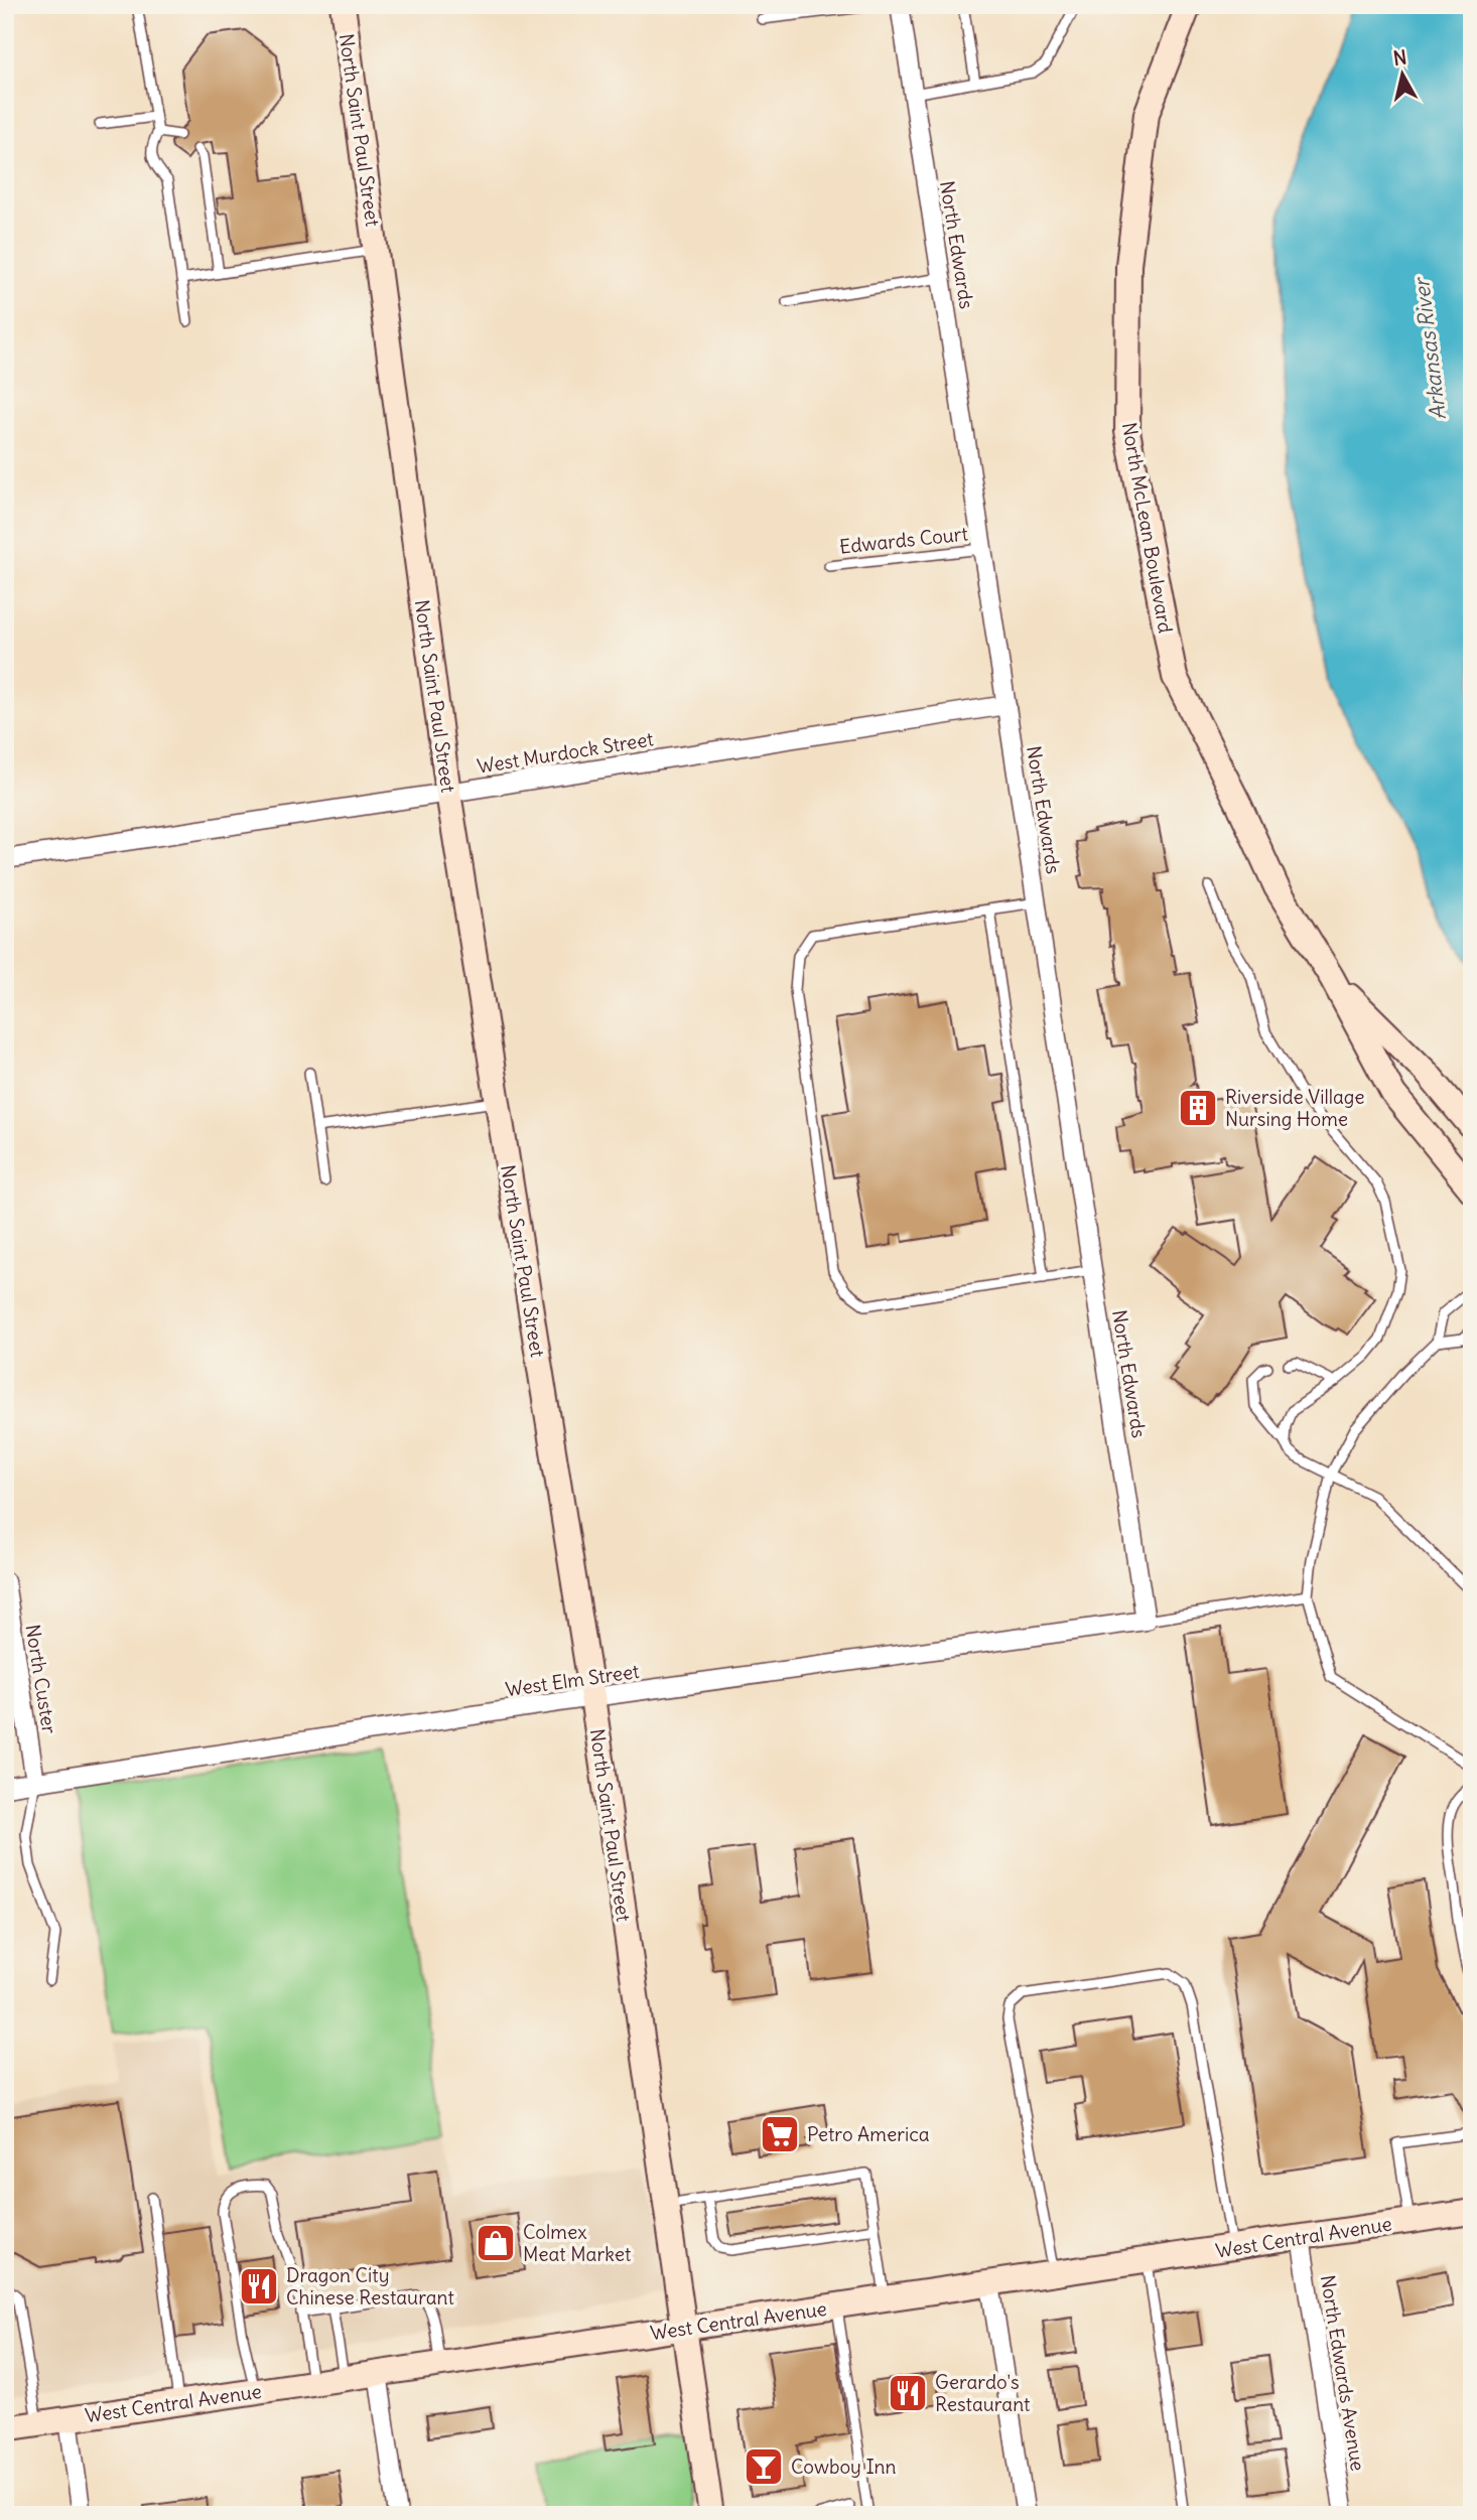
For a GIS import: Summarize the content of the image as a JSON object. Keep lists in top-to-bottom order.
{
  "streets": {
    "main road": ["North Saint Paul Street", "North McLean Boulevard", "West Central Avenue"],
    "street": [
      "North Edwards",
      "West Murdock Street",
      "North Custer",
      "West Elm Street",
      "North Edwards Avenue"
    ],
    "lane": ["Edwards Court"]
  },
  "crossings": [
    ["North Saint Paul Street", "West Murdock Street"],
    ["North Saint Paul Street", "West Elm Street"],
    ["North Saint Paul Street", "West Central Avenue"],
    ["North Edwards", "Edwards Court"],
    ["North Edwards", "West Murdock Street"],
    ["North Edwards", "West Elm Street"],
    ["North Custer", "West Elm Street"],
    ["West Central Avenue", "North Edwards Avenue"]
  ],
  "water": ["Arkansas River"],
  "places": {
    "building": ["Riverside Village Nursing Home"],
    "supermarket": ["Petro America"],
    "shop": ["Colmex Meat Market"],
    "restaurant": ["Dragon City Chinese Restaurant", "Gerardo's Restaurant"],
    "bar": ["Cowboy Inn"]
  },
  "north": "top"
}
